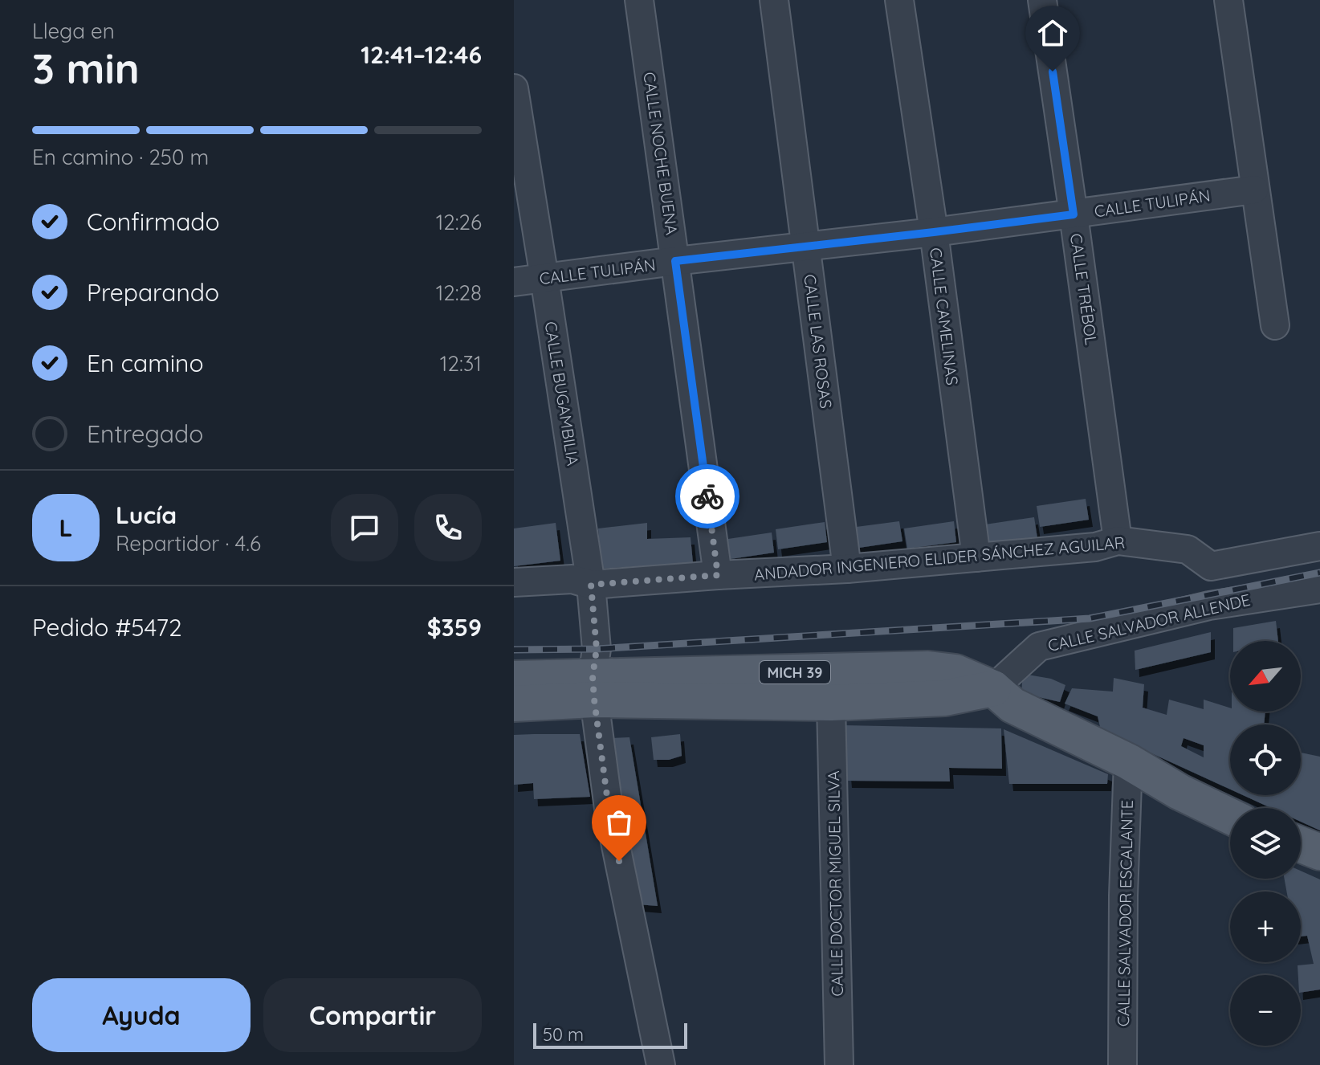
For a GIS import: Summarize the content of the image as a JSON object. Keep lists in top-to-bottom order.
{
  "streets": {
    "main road": ["MICH 39"],
    "street": [
      "CALLE NOCHE BUENA",
      "CALLE TULIPÁN",
      "CALLE TRÉBOL",
      "CALLE CAMELINAS",
      "CALLE LAS ROSAS",
      "CALLE BUGAMBILIA",
      "ANDADOR INGENIERO ELIDER SÁNCHEZ AGUILAR",
      "CALLE SALVADOR ALLENDE",
      "CALLE DOCTOR MIGUEL SILVA",
      "CALLE SALVADOR ESCALANTE"
    ]
  },
  "crossings": [
    ["CALLE NOCHE BUENA", "CALLE TULIPÁN"],
    ["CALLE NOCHE BUENA", "ANDADOR INGENIERO ELIDER SÁNCHEZ AGUILAR"],
    ["CALLE TULIPÁN", "CALLE TRÉBOL"],
    ["CALLE TULIPÁN", "CALLE CAMELINAS"],
    ["CALLE TULIPÁN", "CALLE LAS ROSAS"],
    ["CALLE TULIPÁN", "CALLE BUGAMBILIA"],
    ["CALLE TRÉBOL", "ANDADOR INGENIERO ELIDER SÁNCHEZ AGUILAR"],
    ["CALLE CAMELINAS", "ANDADOR INGENIERO ELIDER SÁNCHEZ AGUILAR"],
    ["CALLE LAS ROSAS", "ANDADOR INGENIERO ELIDER SÁNCHEZ AGUILAR"],
    ["CALLE BUGAMBILIA", "ANDADOR INGENIERO ELIDER SÁNCHEZ AGUILAR"],
    ["CALLE BUGAMBILIA", "MICH 39"],
    ["CALLE SALVADOR ALLENDE", "MICH 39"],
    ["MICH 39", "CALLE DOCTOR MIGUEL SILVA"],
    ["MICH 39", "CALLE SALVADOR ESCALANTE"]
  ],
  "scale_bar": "50 m",
  "north": "bottom left",
  "page": {
    "heading": ["3 min", "Llega en", "12:41–12:46"],
    "panel": [
      "Lucía",
      "Repartidor · 4.6",
      "Pedido #5472",
      "$359"
    ],
    "bar": "En camino · 250 m",
    "list": [
      ["Confirmado", "12:26"],
      ["Preparando", "12:28"],
      ["En camino", "12:31"],
      "Entregado"
    ],
    "round": "L",
    "map_buttons": ["+", "−"],
    "buttons": ["Ayuda", "Compartir"],
    "scale": "50 m"
  }
}
